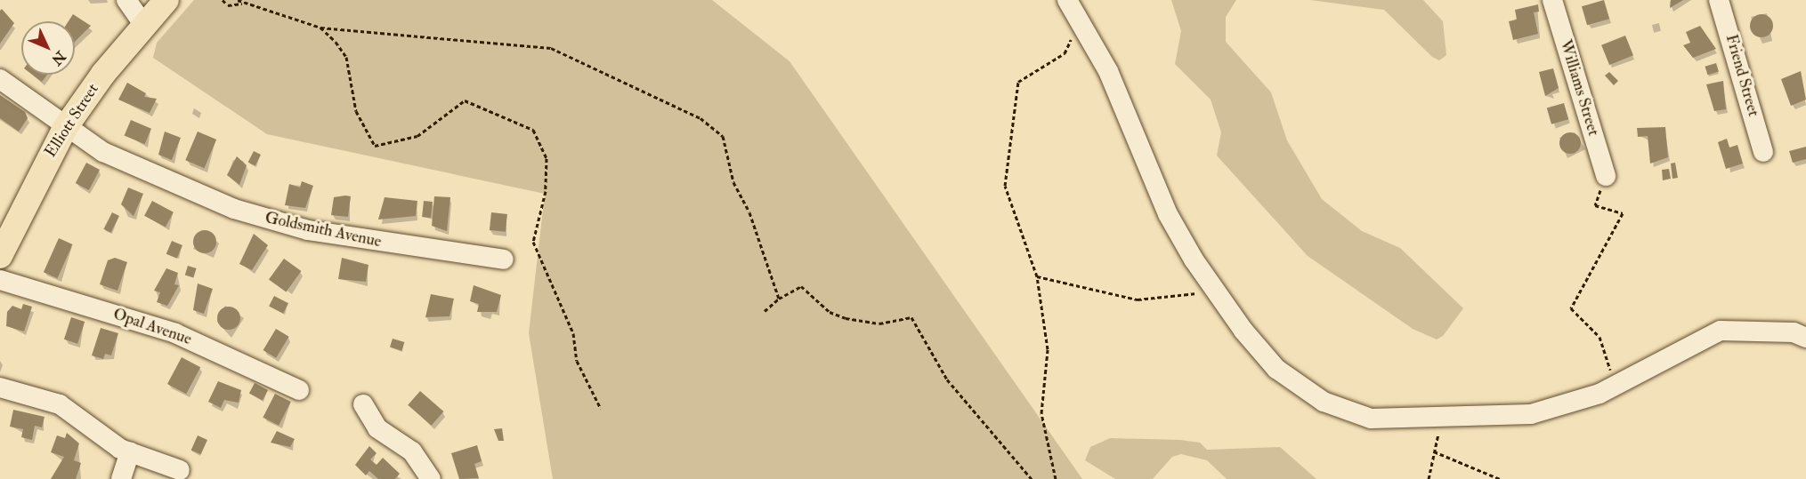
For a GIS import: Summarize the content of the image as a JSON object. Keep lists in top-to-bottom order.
{
  "streets": {
    "main road": ["Elliott Street"],
    "street": [
      "Friend Street",
      "Williams Street",
      "Goldsmith Avenue",
      "Opal Avenue"
    ]
  },
  "crossings": [
    ["Elliott Street", "Goldsmith Avenue"]
  ],
  "north": "bottom right"
}
